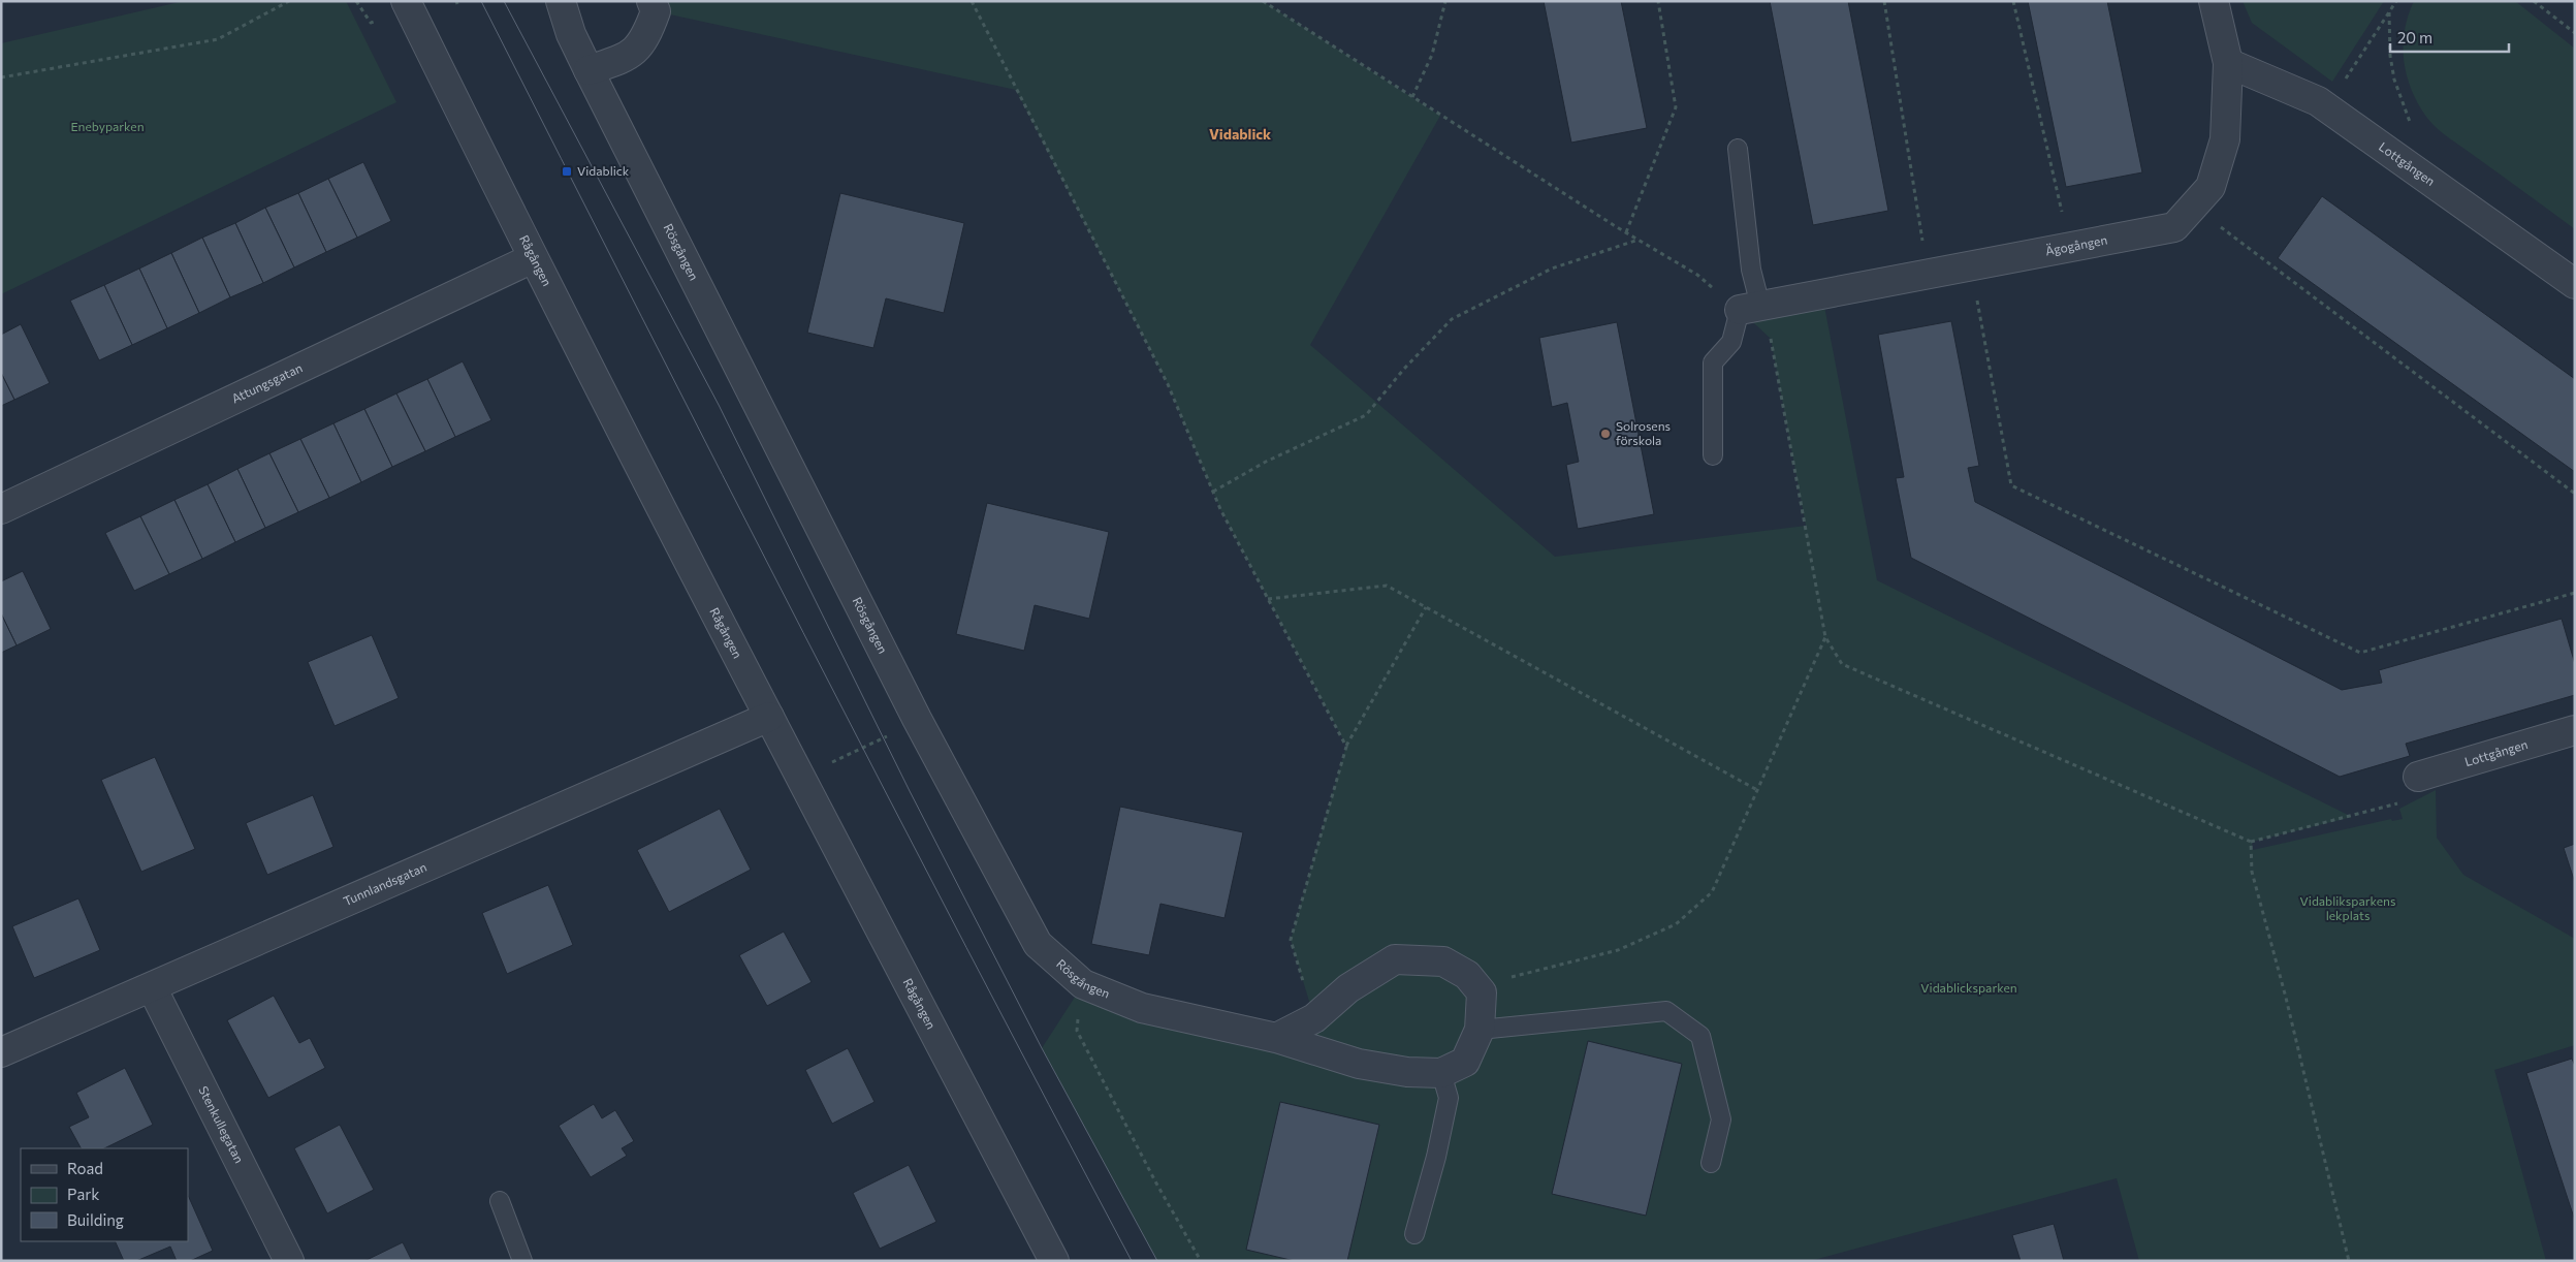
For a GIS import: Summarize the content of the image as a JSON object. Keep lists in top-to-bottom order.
{
  "streets": {
    "street": [
      "Lottgången",
      "Ägogången",
      "Rösgången",
      "Rågången",
      "Attungsgatan",
      "Tunnlandsgatan",
      "Stenkullegatan"
    ]
  },
  "crossings": [
    ["Lottgången", "Ägogången"],
    ["Rågången", "Attungsgatan"],
    ["Rågången", "Tunnlandsgatan"],
    ["Tunnlandsgatan", "Stenkullegatan"]
  ],
  "districts": ["Vidablick"],
  "parks": ["Enebyparken", "Vidabliksparkens lekplats", "Vidablicksparken"],
  "places": {
    "transit": ["Vidablick"],
    "other": ["Solrosens förskola"]
  },
  "legend": ["Road", "Park", "Building"],
  "scale_bar": "20 m"
}
